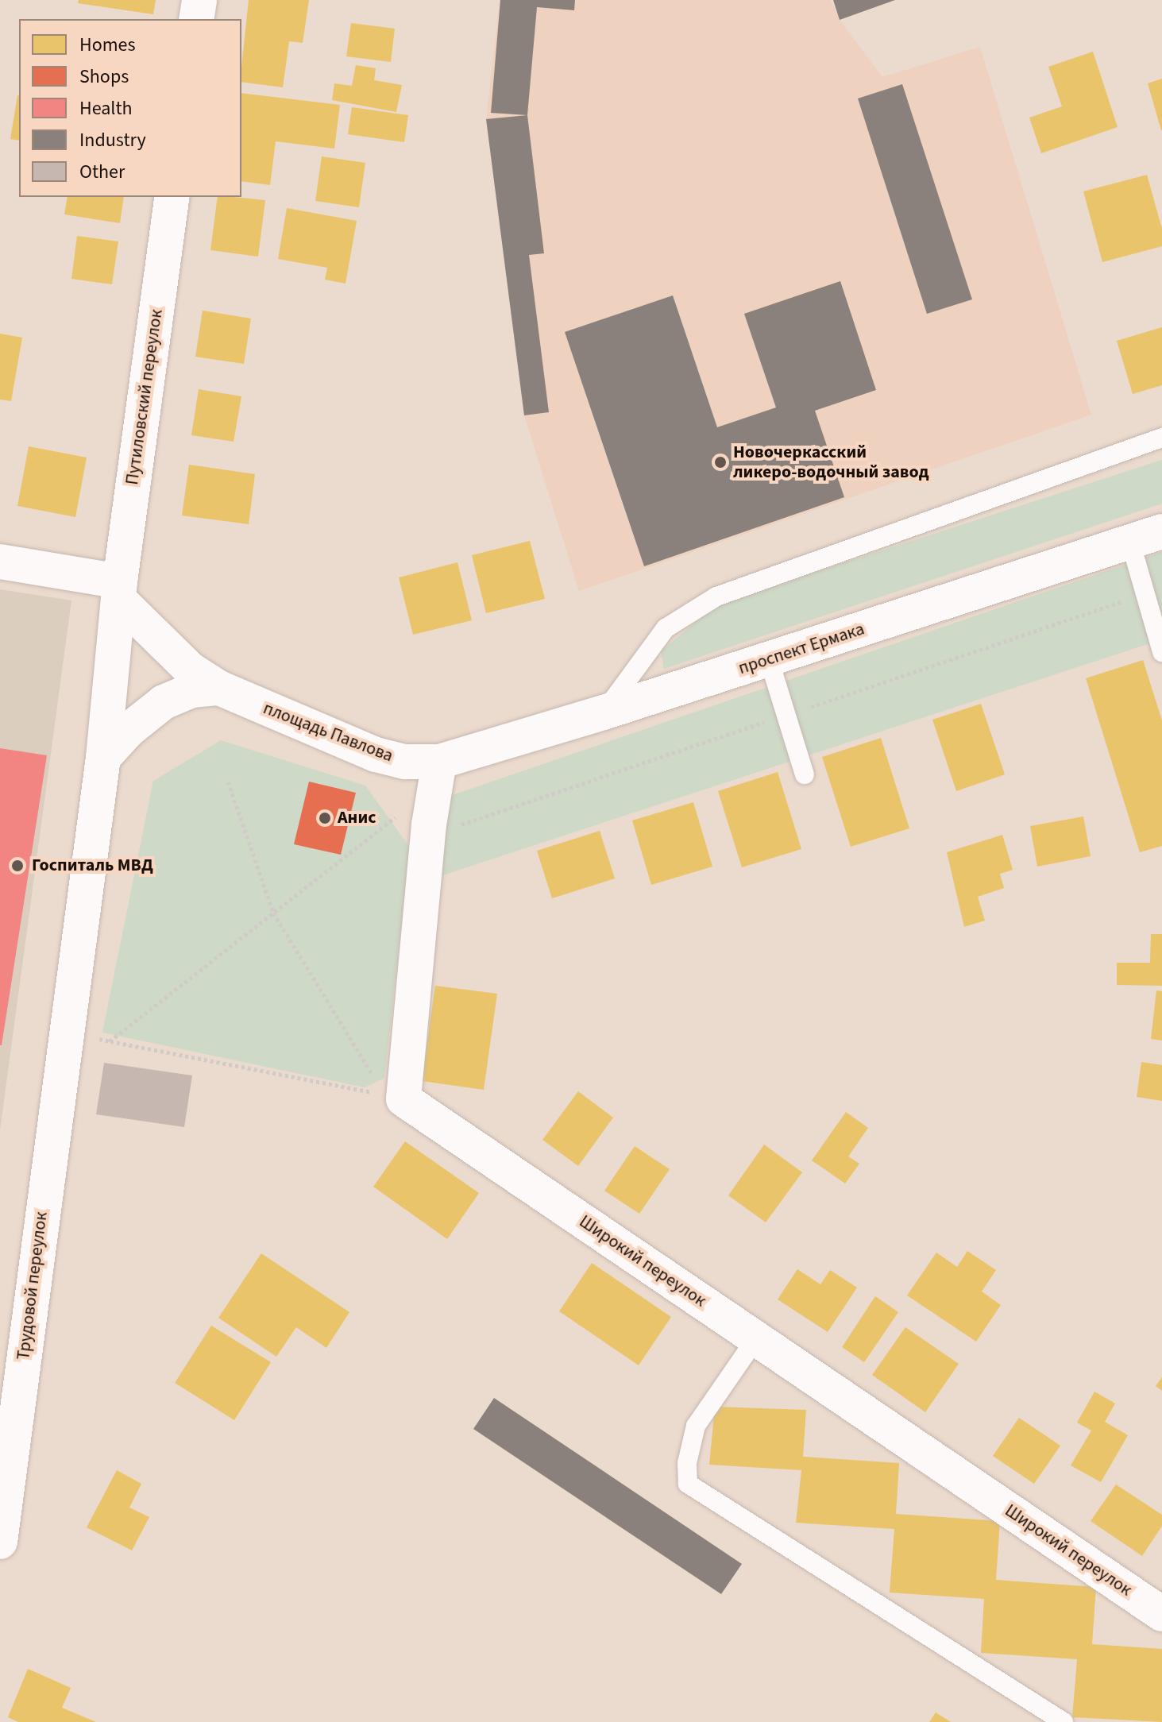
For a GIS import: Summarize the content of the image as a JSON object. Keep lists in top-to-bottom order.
{
  "streets": {
    "street": [
      "Путиловский переулок",
      "проспект Ермака",
      "площадь Павлова",
      "Широкий переулок",
      "Трудовой переулок"
    ]
  },
  "crossings": [
    ["Путиловский переулок", "площадь Павлова"],
    ["проспект Ермака", "площадь Павлова"]
  ],
  "places": ["Новочеркасский ликеро-водочный завод", "Анис", "Госпиталь МВД"],
  "legend": [
    "Homes",
    "Shops",
    "Health",
    "Industry",
    "Other"
  ]
}
